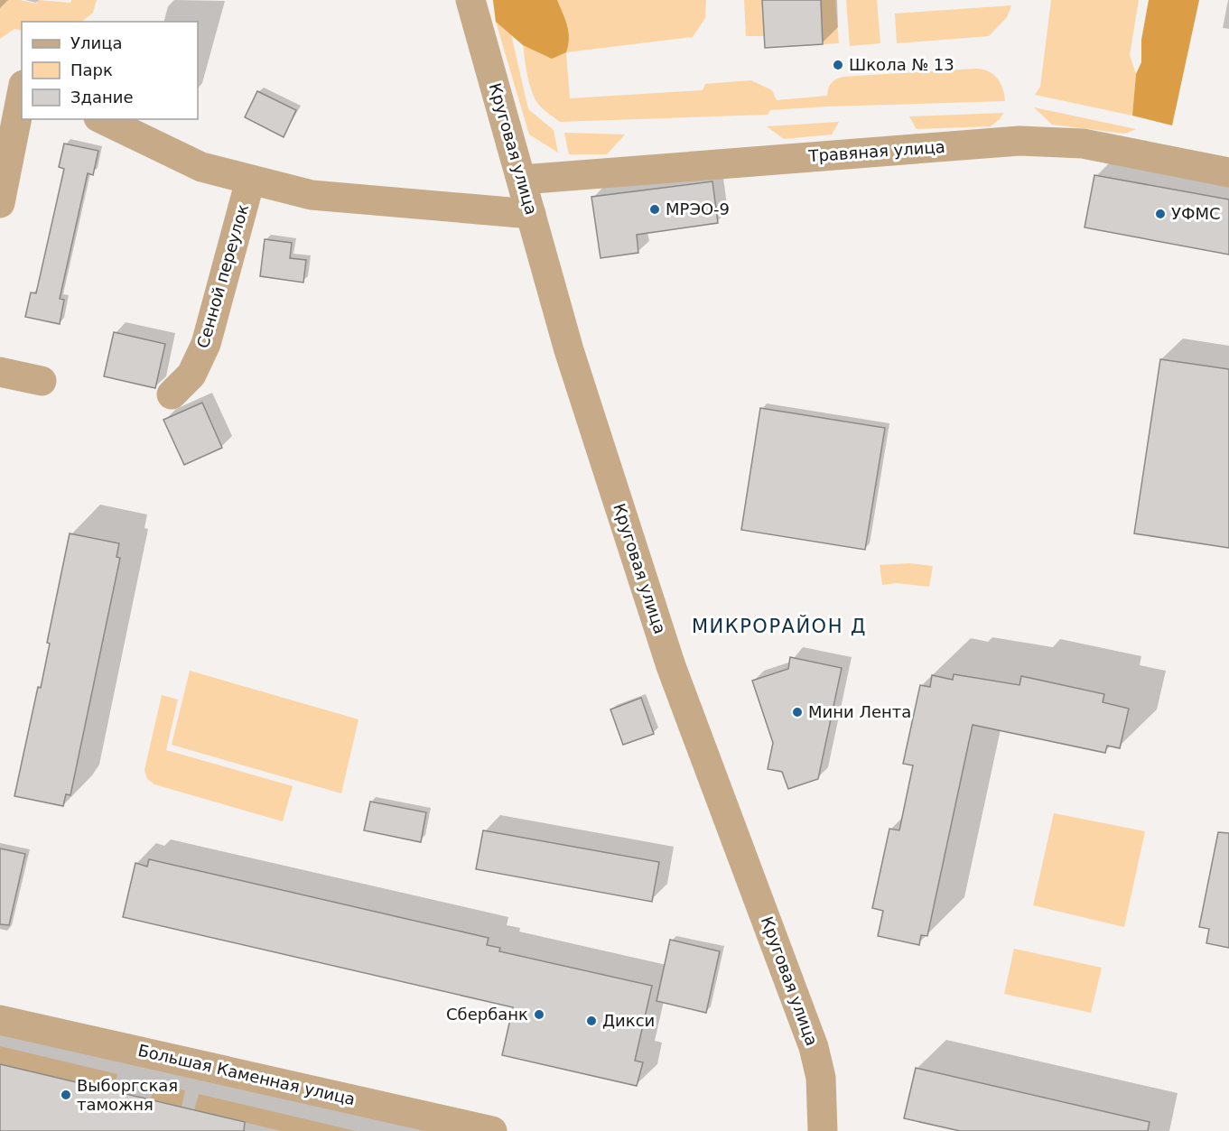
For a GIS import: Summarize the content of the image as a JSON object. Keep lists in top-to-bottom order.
{
  "streets": {
    "street": [
      "Круговая улица",
      "Травяная улица",
      "Сенной переулок",
      "Большая Каменная улица"
    ]
  },
  "crossings": [
    ["Круговая улица", "Травяная улица"]
  ],
  "districts": ["МИКРОРАЙОН Д"],
  "places": [
    "Школа № 13",
    "МРЭО-9",
    "УФМС",
    "Мини Лента",
    "Сбербанк",
    "Дикси",
    "Выборгская таможня"
  ],
  "legend": ["Улица", "Парк", "Здание"]
}
